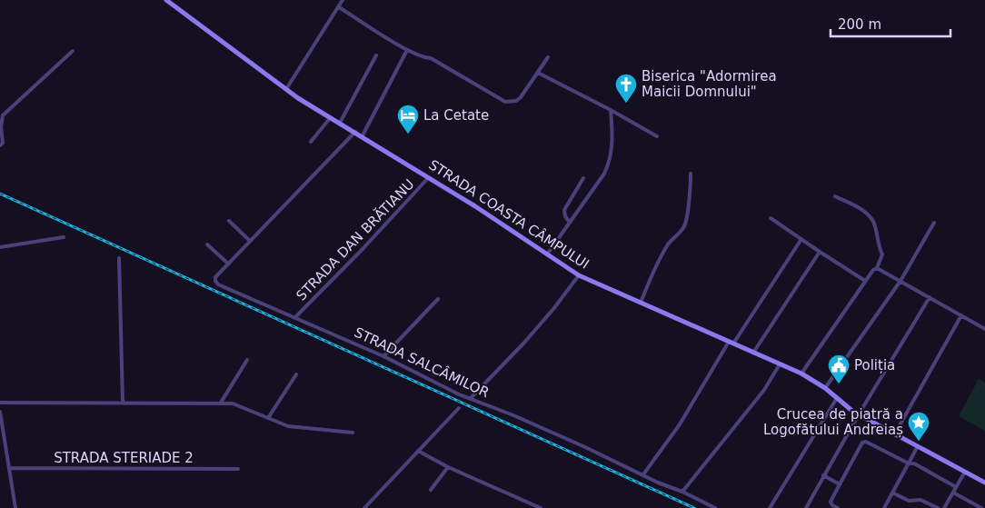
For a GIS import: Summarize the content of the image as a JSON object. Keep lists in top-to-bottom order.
{
  "streets": {
    "street": [
      "STRADA COASTA CÂMPULUI",
      "STRADA DAN BRĂTIANU",
      "STRADA SALCÂMILOR",
      "STRADA STERIADE 2"
    ]
  },
  "crossings": [
    ["STRADA COASTA CÂMPULUI", "STRADA DAN BRĂTIANU"],
    ["STRADA DAN BRĂTIANU", "STRADA SALCÂMILOR"]
  ],
  "places": {
    "church": ["Biserica \"Adormirea Maicii Domnului\""],
    "hotel": ["La Cetate"],
    "public building": ["Poliția"],
    "place": ["Crucea de piatră a Logofătului Andreiaș"]
  },
  "scale_bar": "200 m"
}
